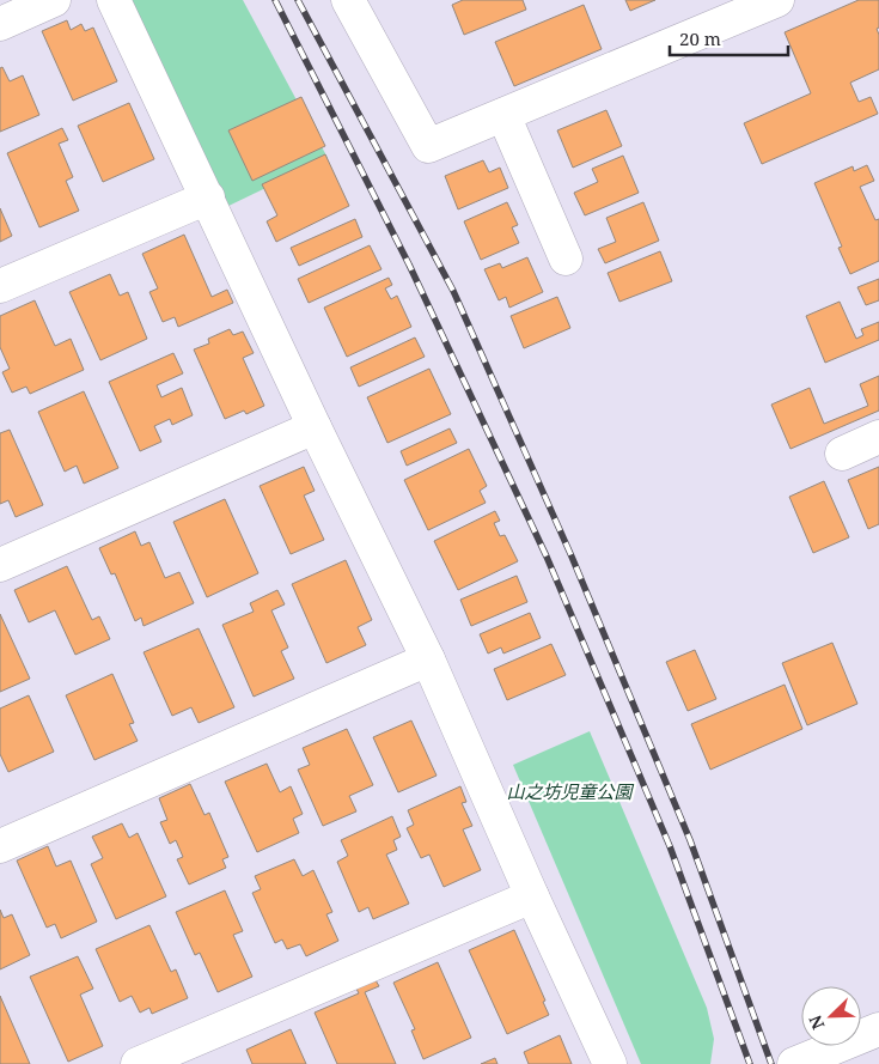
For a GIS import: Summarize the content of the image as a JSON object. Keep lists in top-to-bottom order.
{
  "parks": ["山之坊児童公園"],
  "scale_bar": "20 m",
  "north": "bottom left"
}
